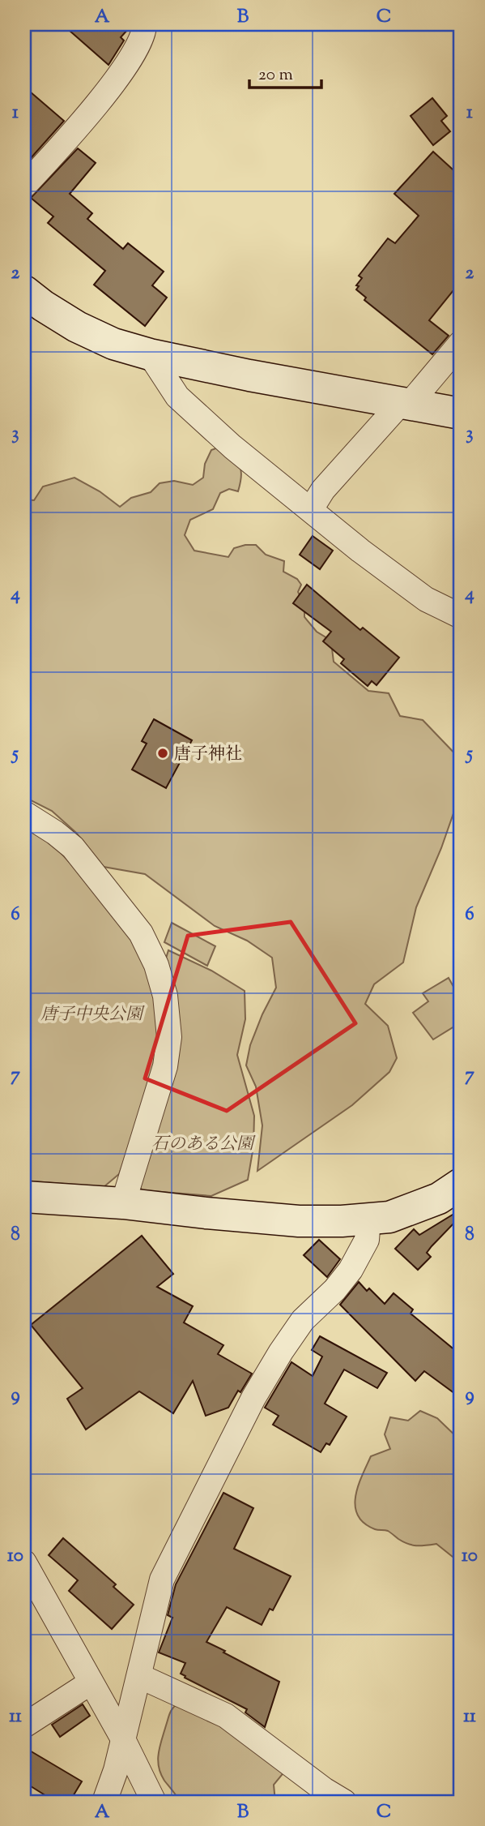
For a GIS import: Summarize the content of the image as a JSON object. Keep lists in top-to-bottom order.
{
  "parks": ["唐子中央公園", "石のある公園"],
  "places": ["唐子神社"],
  "scale_bar": "20 m",
  "grid": {
    "columns": ["A", "B", "C"],
    "rows": [
      "1",
      "2",
      "3",
      "4",
      "5",
      "6",
      "7",
      "8",
      "9",
      "10",
      "11"
    ]
  }
}
